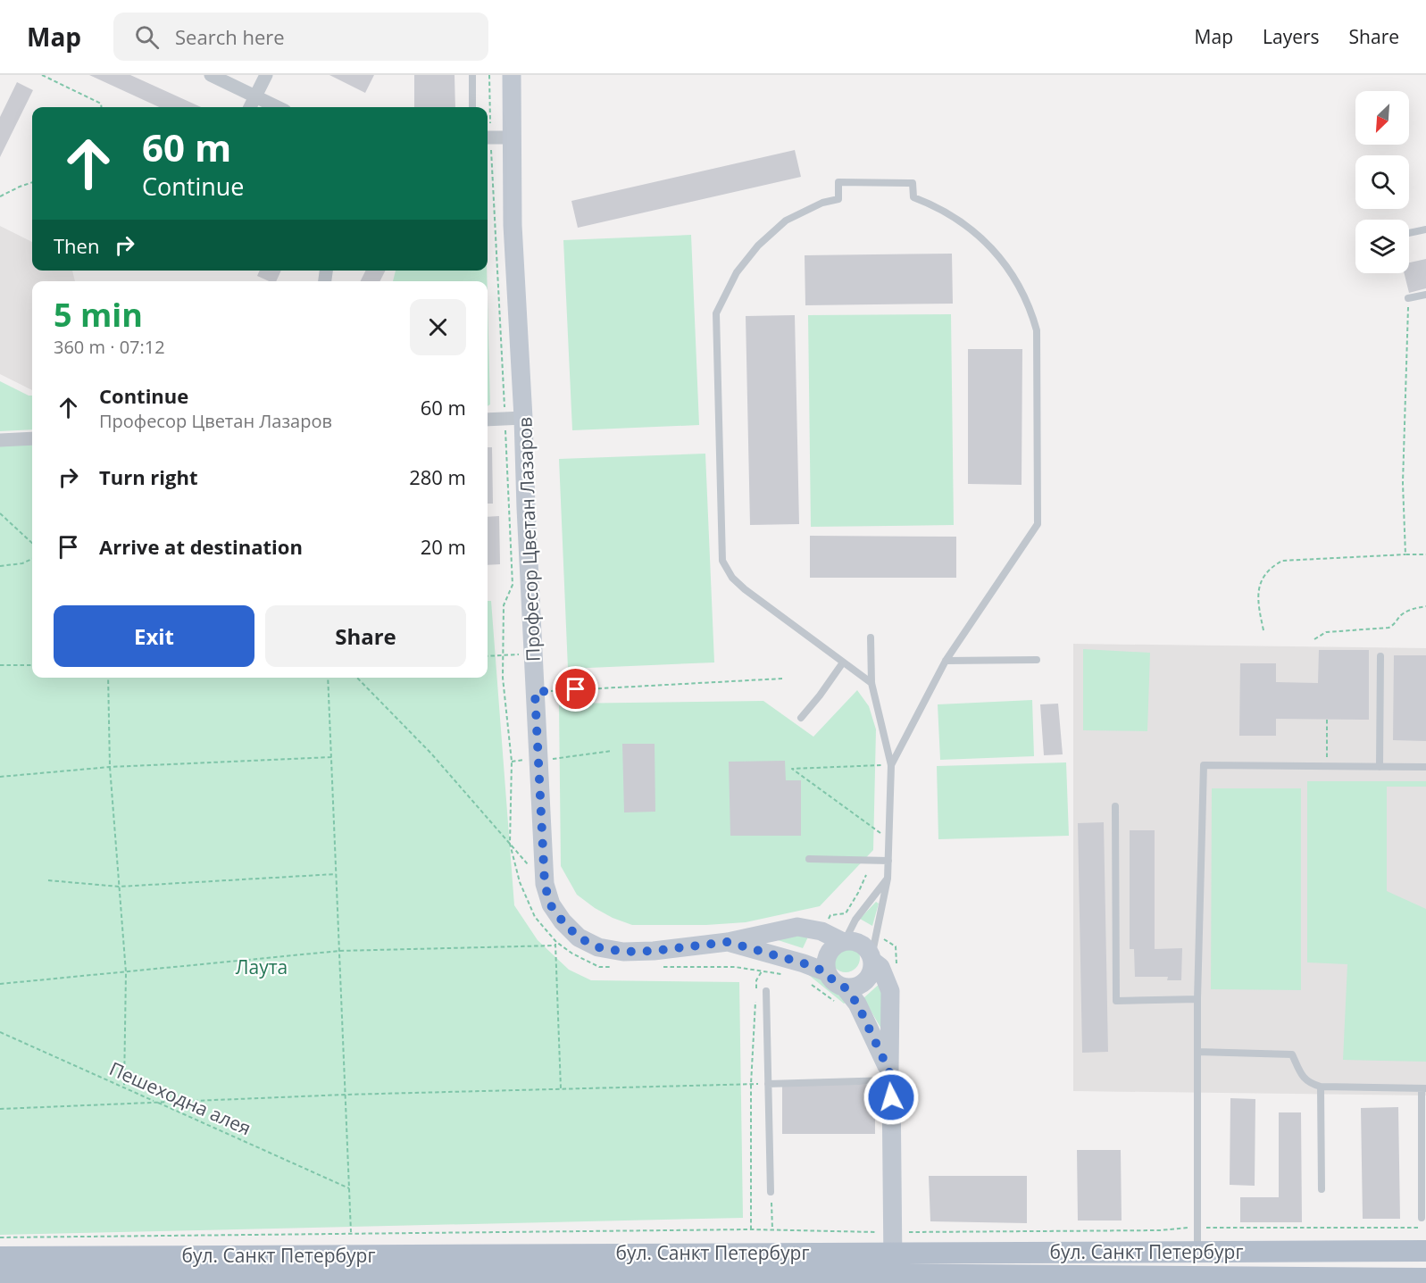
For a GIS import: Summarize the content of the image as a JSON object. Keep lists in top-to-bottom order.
{
  "streets": {
    "main road": ["бул. Санкт Петербург"],
    "street": ["Професор Цветан Лазаров"],
    "path": ["Пешеходна алея"]
  },
  "parks": ["Лаута"],
  "north": "bottom left",
  "page": {
    "header": "Map",
    "search": "Search here",
    "nav": ["Map", "Layers", "Share"],
    "turn": ["60 m", "Continue"],
    "then": "Then",
    "heading": ["5 min", "360 m · 07:12"],
    "list": [
      {
        "name": "Continue",
        "note": "Професор Цветан Лазаров",
        "value": "60 m"
      },
      {
        "name": "Turn right",
        "value": "280 m"
      },
      {
        "name": "Arrive at destination",
        "value": "20 m"
      }
    ],
    "buttons": ["Exit", "Share"]
  }
}
